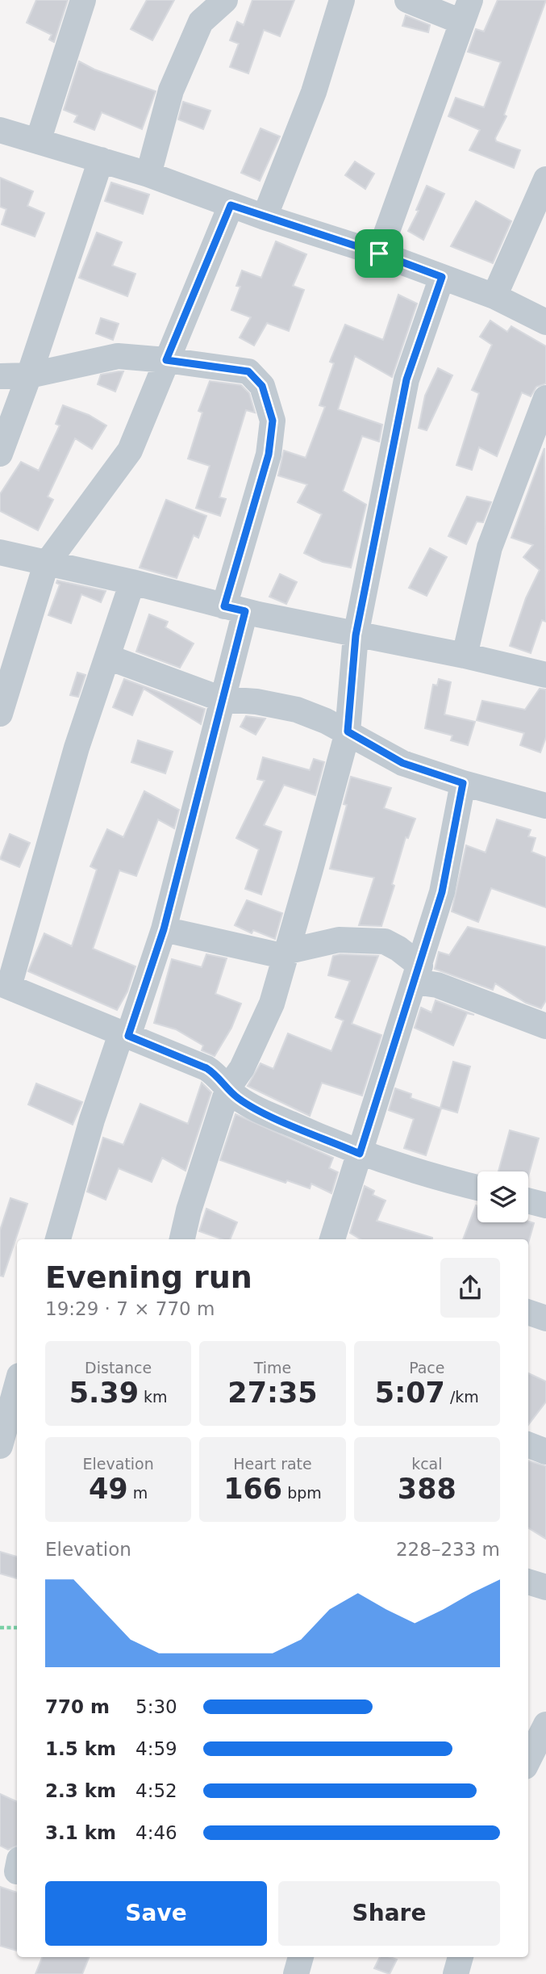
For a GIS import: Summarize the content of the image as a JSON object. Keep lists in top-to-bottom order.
{
  "page": {
    "heading": ["Evening run", "19:29 · 7 × 770 m"],
    "stats": [
      ["Distance", "5.39 km"],
      ["Time", "27:35"],
      ["Pace", "5:07 /km"],
      ["Elevation", "49 m"],
      ["Heart rate", "166 bpm"],
      ["kcal", "388"]
    ],
    "chart": ["Elevation", "228–233 m"],
    "list": [
      {
        "name": "770 m",
        "note": "5:30"
      },
      {
        "name": "1.5 km",
        "note": "4:59"
      },
      {
        "name": "2.3 km",
        "note": "4:52"
      },
      {
        "name": "3.1 km",
        "note": "4:46"
      }
    ],
    "buttons": ["Save", "Share"]
  }
}
